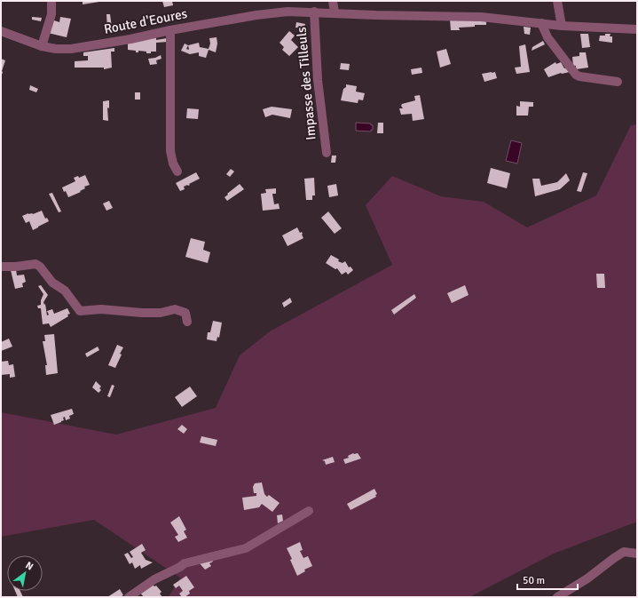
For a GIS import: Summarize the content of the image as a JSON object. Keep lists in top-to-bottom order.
{
  "streets": {
    "street": ["Route d'Eoures", "Impasse des Tilleuls"]
  },
  "crossings": [
    ["Route d'Eoures", "Impasse des Tilleuls"]
  ],
  "scale_bar": "50 m",
  "north": "top right"
}
